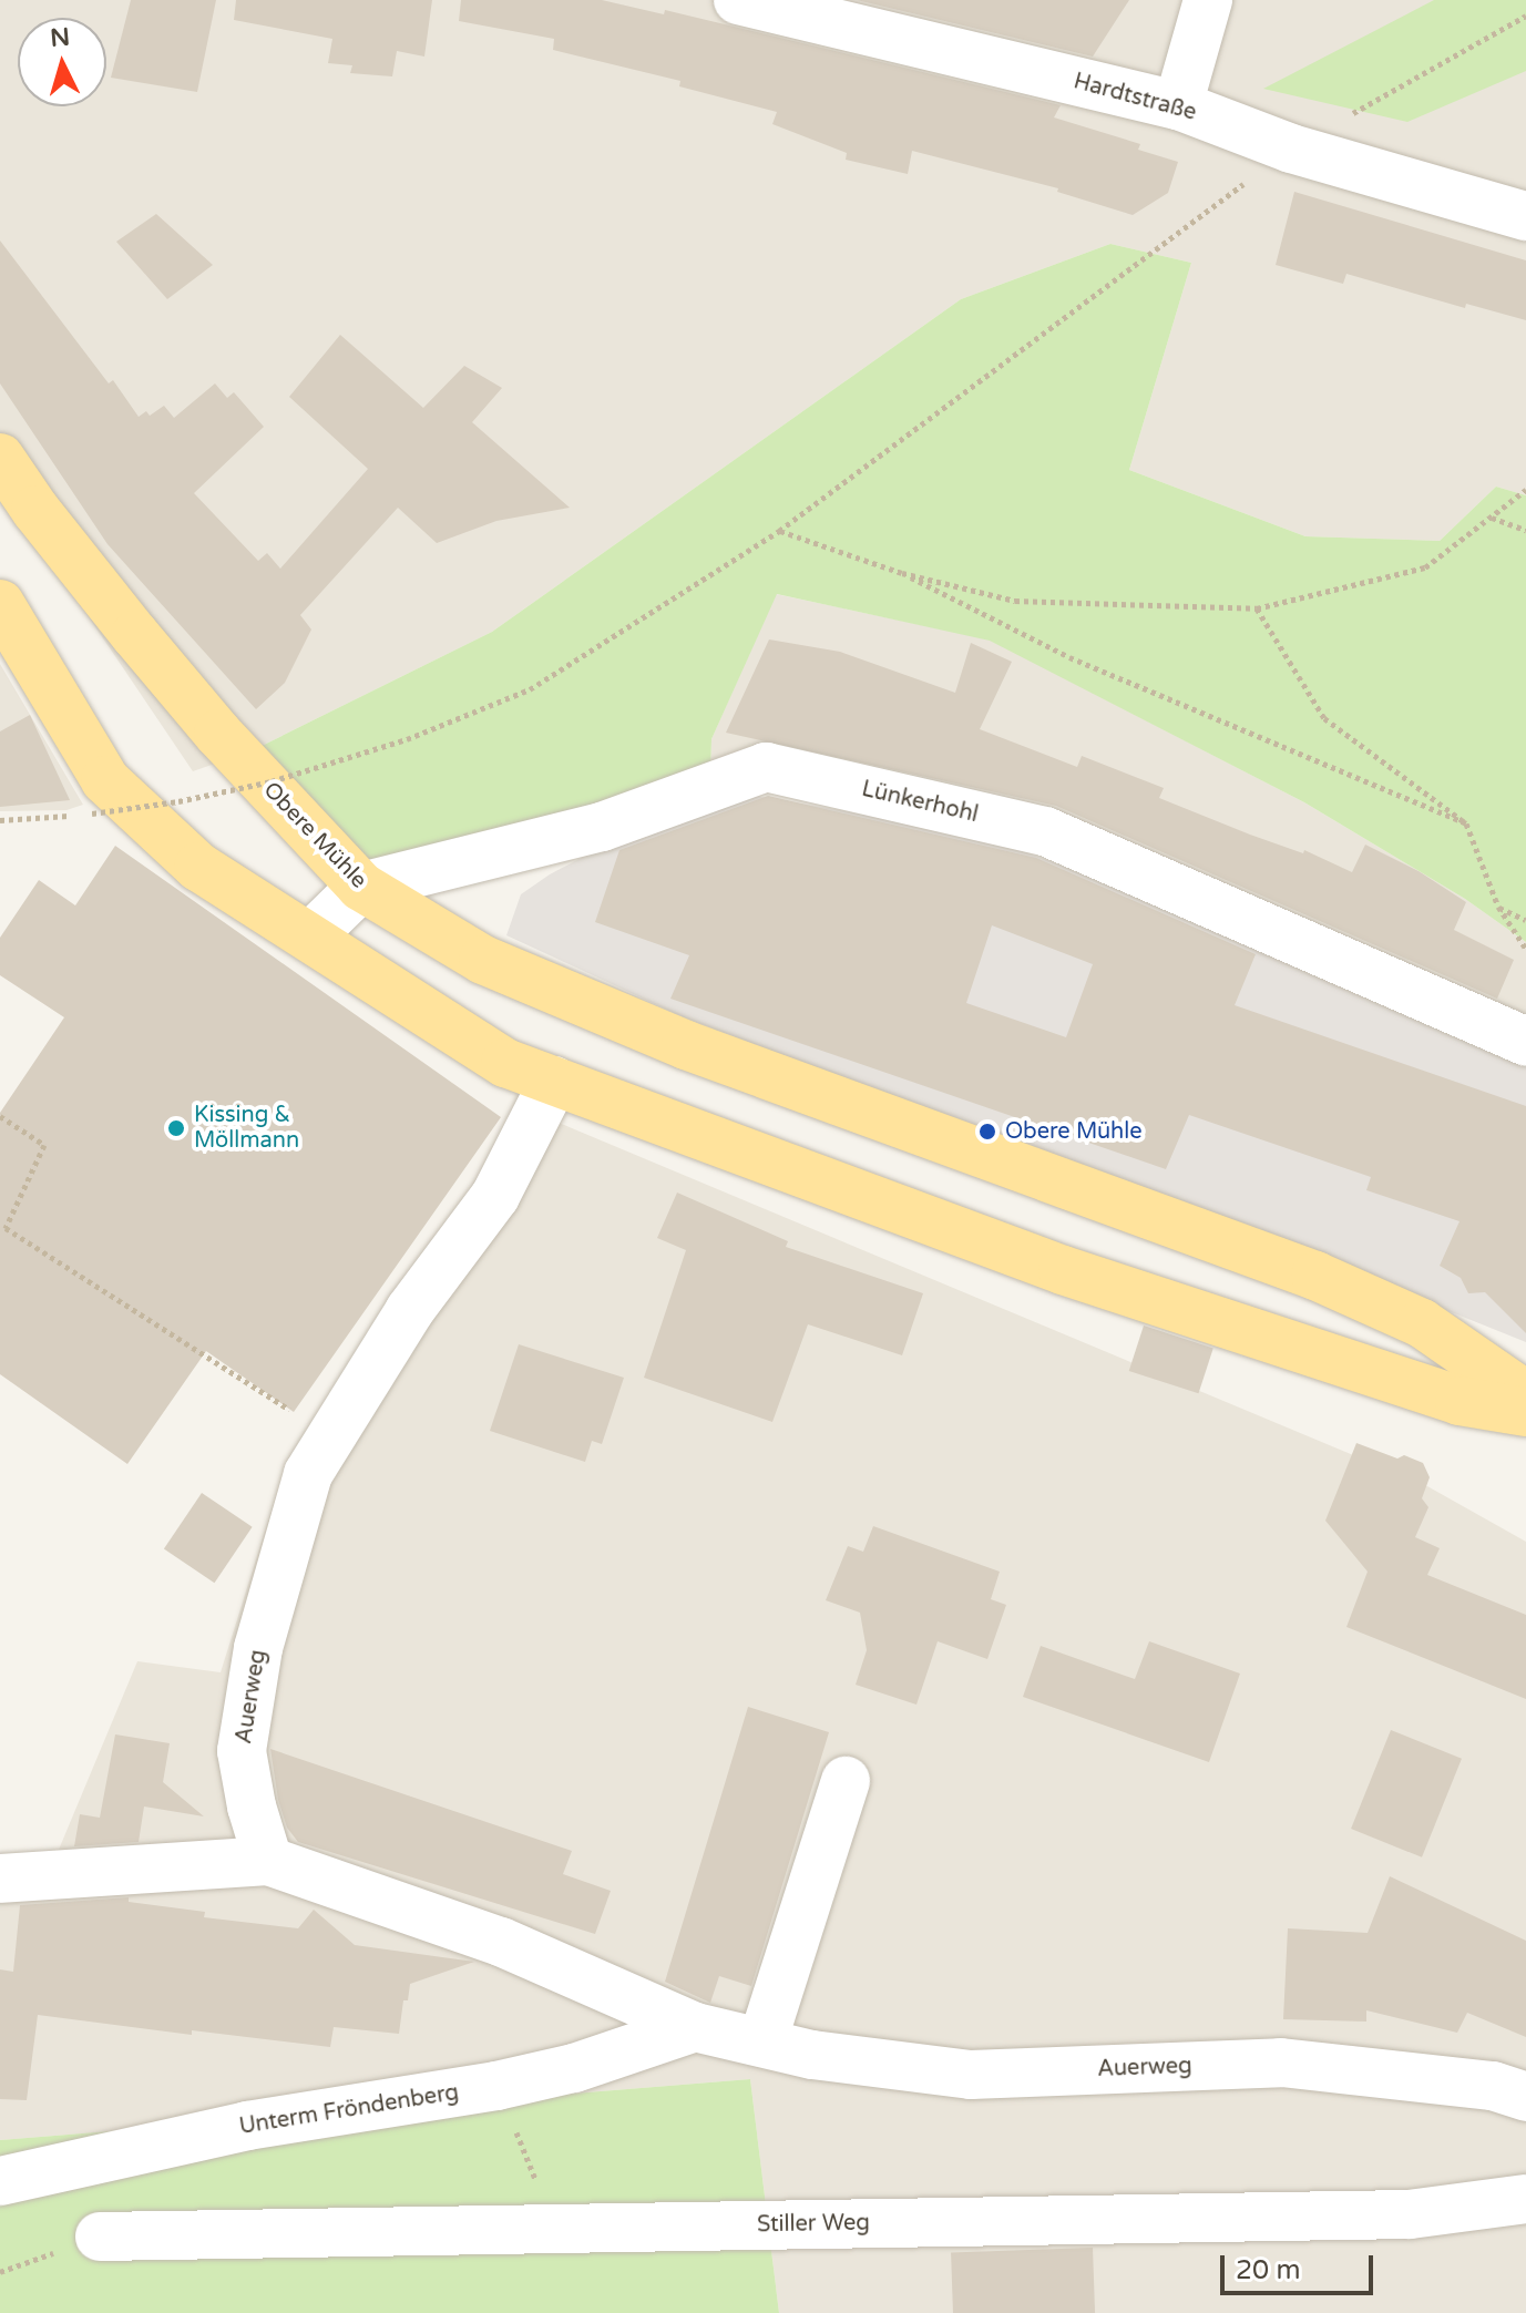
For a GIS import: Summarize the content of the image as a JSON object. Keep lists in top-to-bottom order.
{
  "streets": {
    "main road": ["Obere Mühle"],
    "street": [
      "Hardtstraße",
      "Lünkerhohl",
      "Auerweg",
      "Unterm Fröndenberg",
      "Stiller Weg"
    ]
  },
  "crossings": [
    ["Lünkerhohl", "Obere Mühle"],
    ["Auerweg", "Unterm Fröndenberg"]
  ],
  "places": ["Kissing & Möllmann", "Obere Mühle"],
  "scale_bar": "20 m",
  "north": "top"
}
